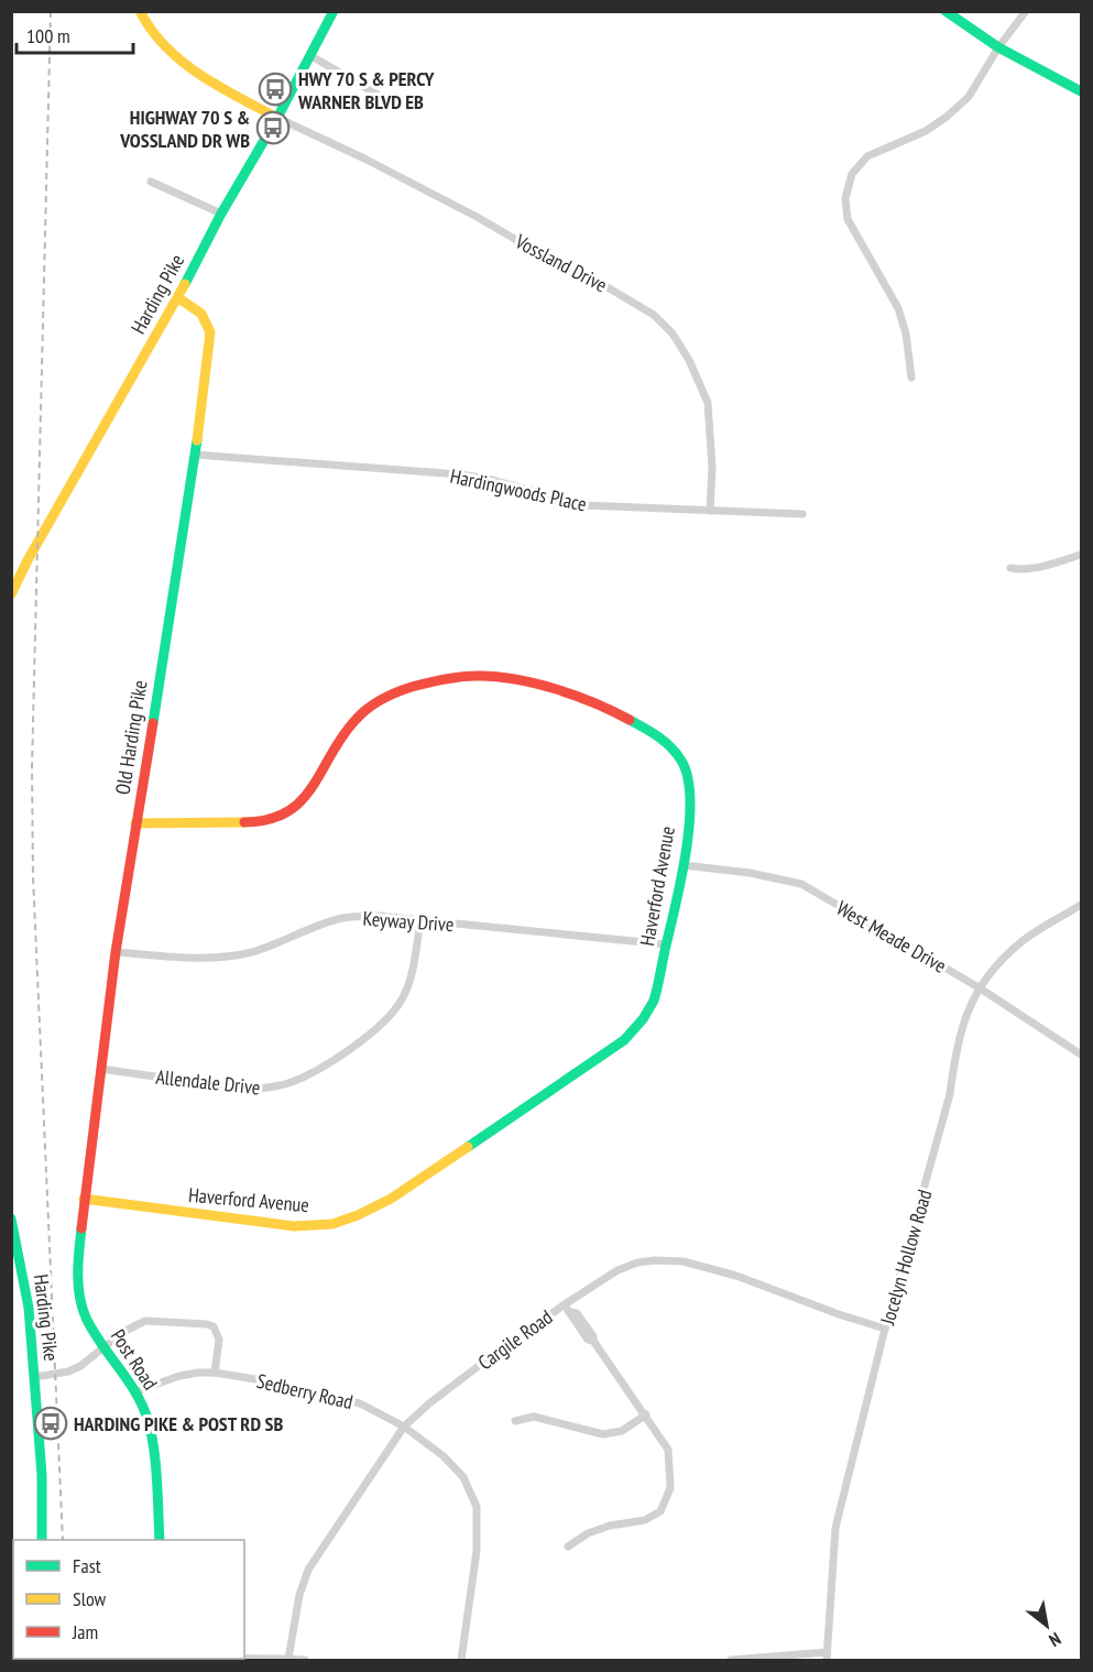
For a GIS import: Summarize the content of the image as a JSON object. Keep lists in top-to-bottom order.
{
  "streets": {
    "street": [
      "Vossland Drive",
      "Harding Pike",
      "Hardingwoods Place",
      "Old Harding Pike",
      "Haverford Avenue",
      "Keyway Drive",
      "West Meade Drive",
      "Allendale Drive",
      "Jocelyn Hollow Road",
      "Cargile Road",
      "Post Road",
      "Sedberry Road"
    ]
  },
  "crossings": [
    ["Vossland Drive", "Harding Pike"],
    ["Vossland Drive", "Hardingwoods Place"],
    ["Harding Pike", "Old Harding Pike"],
    ["Hardingwoods Place", "Old Harding Pike"],
    ["Old Harding Pike", "Haverford Avenue"],
    ["Old Harding Pike", "Keyway Drive"],
    ["Old Harding Pike", "Allendale Drive"],
    ["Old Harding Pike", "Post Road"],
    ["Haverford Avenue", "Keyway Drive"],
    ["Haverford Avenue", "West Meade Drive"],
    ["Haverford Avenue", "Post Road"],
    ["Keyway Drive", "Allendale Drive"],
    ["West Meade Drive", "Jocelyn Hollow Road"],
    ["Jocelyn Hollow Road", "Cargile Road"],
    ["Cargile Road", "Sedberry Road"],
    ["Post Road", "Sedberry Road"]
  ],
  "places": {
    "bus stop": ["HWY 70 S & PERCY WARNER BLVD EB", "HIGHWAY 70 S & VOSSLAND DR WB", "HARDING PIKE & POST RD SB"]
  },
  "legend": ["Fast", "Slow", "Jam"],
  "scale_bar": "100 m",
  "north": "bottom right"
}
